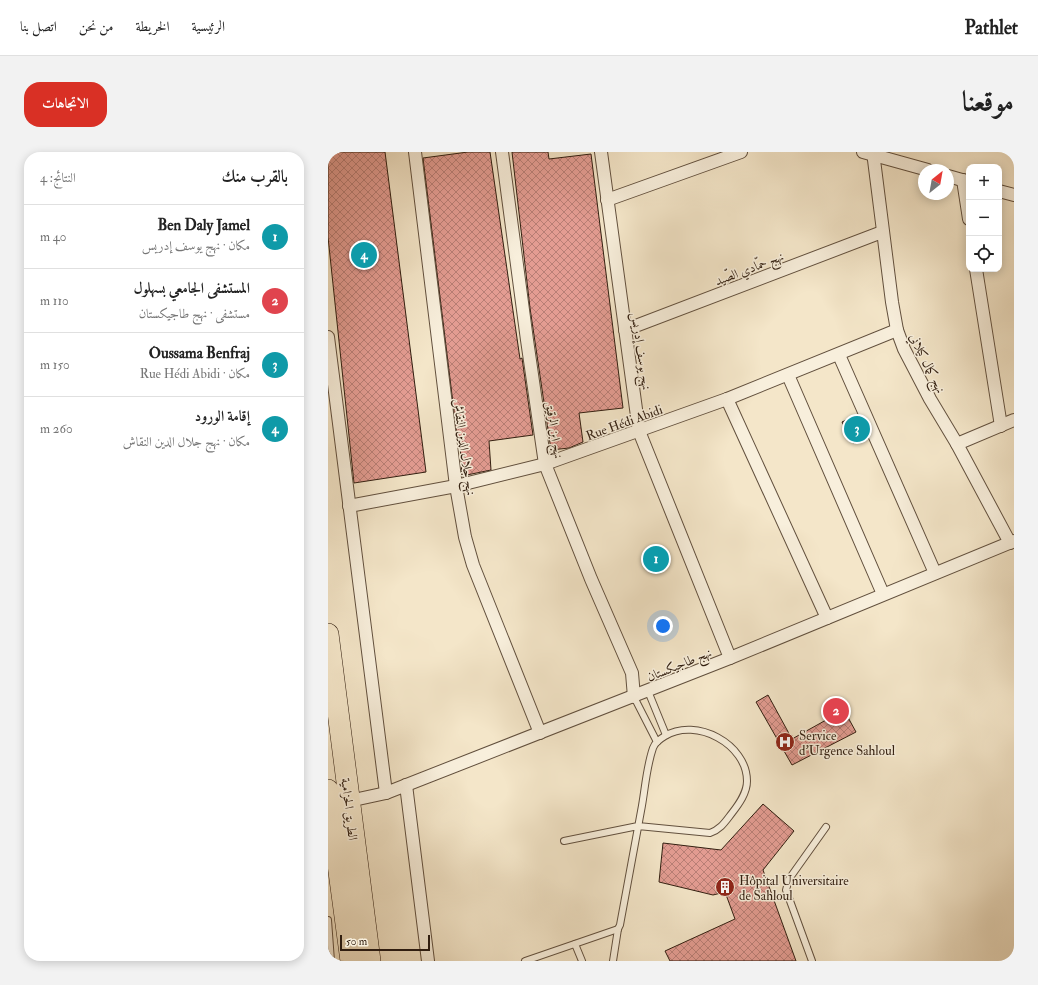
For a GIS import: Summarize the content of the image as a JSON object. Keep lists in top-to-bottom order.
{
  "streets": {
    "highway": ["الطريق الحزامية"],
    "street": [
      "نهج حمّادي الصّيد",
      "نهج يوسف إدريس",
      "نهج كمال كيلاني",
      "Rue Hédi Abidi",
      "نهج ابن الرقيق",
      "نهج جلال الدين النقاش",
      "نهج طاجيكستان"
    ]
  },
  "crossings": [
    ["نهج حمّادي الصّيد", "نهج يوسف إدريس"],
    ["نهج حمّادي الصّيد", "نهج كمال كيلاني"],
    ["نهج يوسف إدريس", "Rue Hédi Abidi"],
    ["نهج يوسف إدريس", "نهج طاجيكستان"],
    ["نهج كمال كيلاني", "Rue Hédi Abidi"],
    ["نهج كمال كيلاني", "نهج طاجيكستان"],
    ["Rue Hédi Abidi", "نهج ابن الرقيق"],
    ["Rue Hédi Abidi", "نهج جلال الدين النقاش"],
    ["نهج ابن الرقيق", "نهج طاجيكستان"],
    ["نهج جلال الدين النقاش", "نهج طاجيكستان"],
    ["نهج طاجيكستان", "الطريق الحزامية"]
  ],
  "places": {
    "hospital": ["Service d'Urgence Sahloul"],
    "building": ["Hôpital Universitaire de Sahloul"]
  },
  "scale_bar": "50 m",
  "north": "top right",
  "page": {
    "header": "Pathlet",
    "nav": [
      "الرئيسية",
      "الخريطة",
      "من نحن",
      "اتصل بنا"
    ],
    "title": "موقعنا",
    "buttons": "الاتجاهات",
    "heading": ["بالقرب منك", "النتائج: 4"],
    "map_buttons": ["+", "−"],
    "list": [
      {
        "mark": "1",
        "name": "Ben Daly Jamel",
        "note": "مكان · نهج يوسف إدريس",
        "value": "40 m"
      },
      {
        "mark": "2",
        "name": "المستشفى الجامعي بسهلول",
        "note": "مستشفى · نهج طاجيكستان",
        "value": "110 m"
      },
      {
        "mark": "3",
        "name": "Oussama Benfraj",
        "note": "مكان · Rue Hédi Abidi",
        "value": "150 m"
      },
      {
        "mark": "4",
        "name": "إقامة الورود",
        "note": "مكان · نهج جلال الدين النقاش",
        "value": "260 m"
      }
    ],
    "pins": [
      "4",
      "3",
      "1",
      "2"
    ],
    "scale": "50 m"
  }
}
